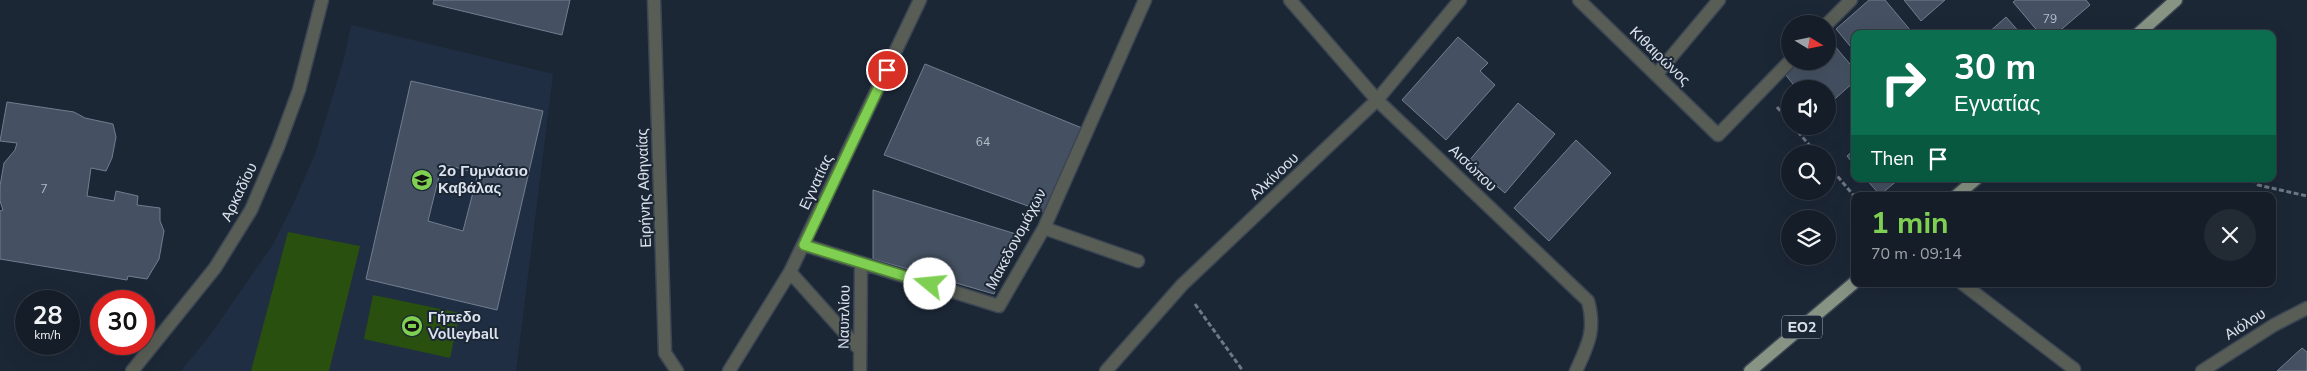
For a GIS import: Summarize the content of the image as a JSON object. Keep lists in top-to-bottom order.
{
  "streets": {
    "main road": ["ΕΟ2"],
    "street": [
      "Κιθαιρώνος",
      "Αισώπου",
      "Αλκίνοου",
      "Εγνατίας",
      "Ειρήνης Αθηναίας",
      "Αρκαδίου",
      "Μακεδονομάχων",
      "Ναυπλίου",
      "Αιόλου"
    ]
  },
  "crossings": [
    ["Αισώπου", "Αλκίνοου"],
    ["Εγνατίας", "Μακεδονομάχων"],
    ["Μακεδονομάχων", "Ναυπλίου"]
  ],
  "places": {
    "school or university": ["2ο Γυμνάσιο Καβάλας"],
    "sports": ["Γήπεδο Volleyball"]
  },
  "house_numbers": ["79", "64", "7"],
  "north": "right",
  "page": {
    "turn": ["30 m", "Εγνατίας"],
    "then": "Then",
    "heading": ["1 min", "70 m · 09:14"],
    "speed": "28 km/h",
    "limit": "30"
  }
}
